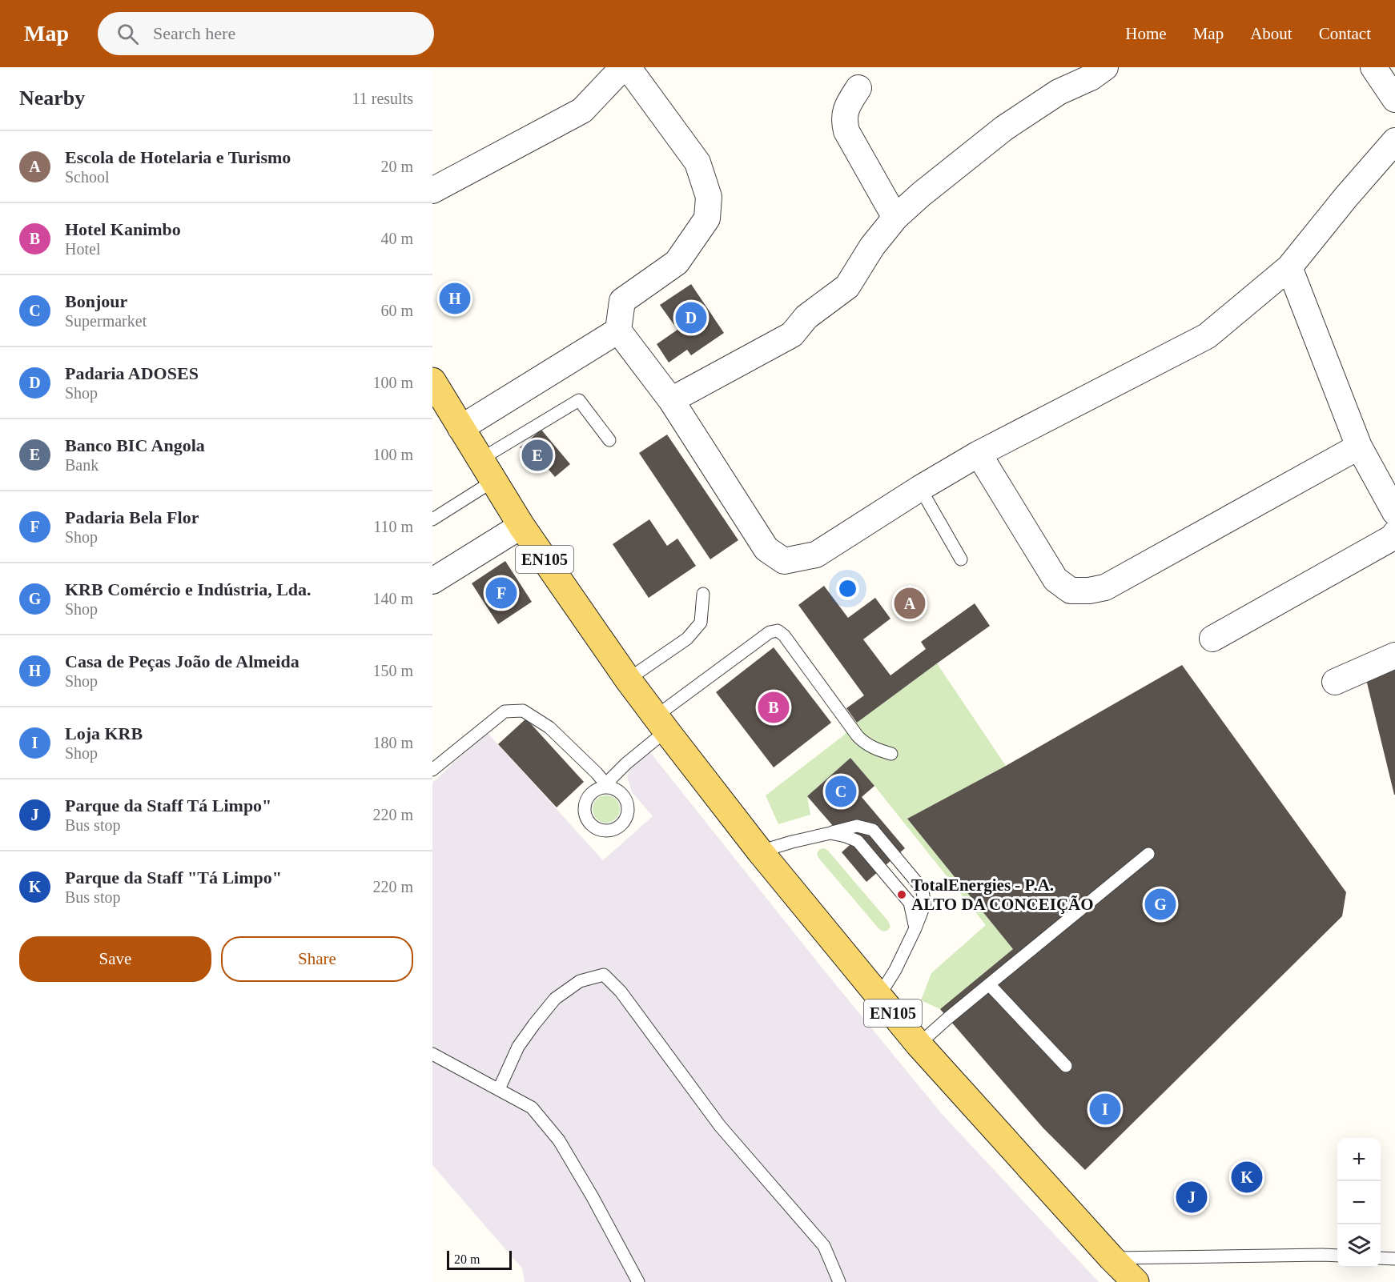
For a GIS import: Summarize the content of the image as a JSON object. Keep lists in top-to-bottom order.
{
  "streets": {
    "main road": ["EN105"]
  },
  "places": ["TotalEnergies - P.A. ALTO DA CONCEIÇÃO"],
  "scale_bar": "20 m",
  "page": {
    "header": "Map",
    "search": "Search here",
    "nav": [
      "Home",
      "Map",
      "About",
      "Contact"
    ],
    "heading": ["Nearby", "11 results"],
    "list": [
      {
        "mark": "A",
        "name": "Escola de Hotelaria e Turismo",
        "note": "School",
        "value": "20 m"
      },
      {
        "mark": "B",
        "name": "Hotel Kanimbo",
        "note": "Hotel",
        "value": "40 m"
      },
      {
        "mark": "C",
        "name": "Bonjour",
        "note": "Supermarket",
        "value": "60 m"
      },
      {
        "mark": "D",
        "name": "Padaria ADOSES",
        "note": "Shop",
        "value": "100 m"
      },
      {
        "mark": "E",
        "name": "Banco BIC Angola",
        "note": "Bank",
        "value": "100 m"
      },
      {
        "mark": "F",
        "name": "Padaria Bela Flor",
        "note": "Shop",
        "value": "110 m"
      },
      {
        "mark": "G",
        "name": "KRB Comércio e Indústria, Lda.",
        "note": "Shop",
        "value": "140 m"
      },
      {
        "mark": "H",
        "name": "Casa de Peças João de Almeida",
        "note": "Shop",
        "value": "150 m"
      },
      {
        "mark": "I",
        "name": "Loja KRB",
        "note": "Shop",
        "value": "180 m"
      },
      {
        "mark": "J",
        "name": "Parque da Staff Tá Limpo\"",
        "note": "Bus stop",
        "value": "220 m"
      },
      {
        "mark": "K",
        "name": "Parque da Staff \"Tá Limpo\"",
        "note": "Bus stop",
        "value": "220 m"
      }
    ],
    "pins": [
      "H",
      "D",
      "E",
      "F",
      "A",
      "B",
      "C",
      "G",
      "I",
      "K",
      "J"
    ],
    "buttons": ["Save", "Share"],
    "map_buttons": ["+", "−"],
    "scale": "20 m"
  }
}
